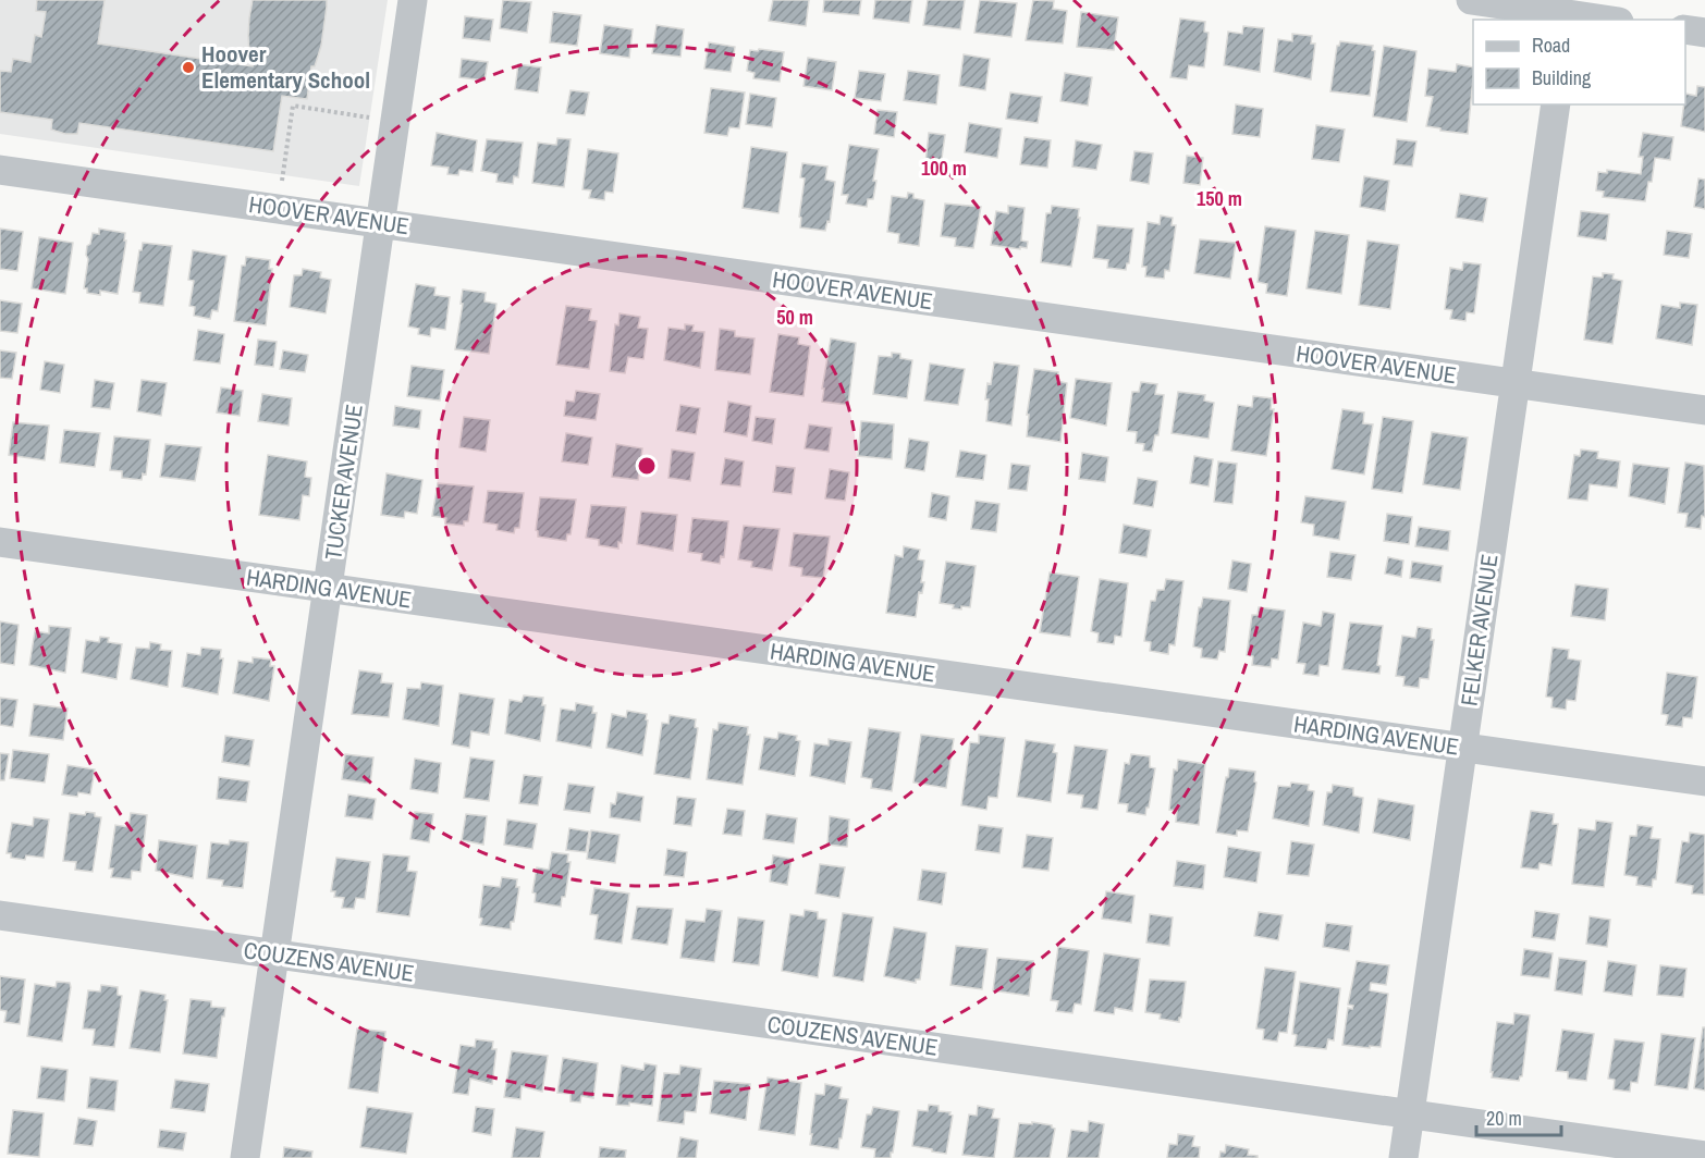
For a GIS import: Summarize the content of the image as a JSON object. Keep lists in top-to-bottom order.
{
  "streets": {
    "street": [
      "HOOVER AVENUE",
      "TUCKER AVENUE",
      "HARDING AVENUE",
      "FELKER AVENUE",
      "COUZENS AVENUE"
    ]
  },
  "crossings": [
    ["HOOVER AVENUE", "TUCKER AVENUE"],
    ["HOOVER AVENUE", "FELKER AVENUE"],
    ["TUCKER AVENUE", "HARDING AVENUE"],
    ["TUCKER AVENUE", "COUZENS AVENUE"],
    ["HARDING AVENUE", "FELKER AVENUE"],
    ["FELKER AVENUE", "COUZENS AVENUE"]
  ],
  "places": ["Hoover Elementary School"],
  "legend": ["Road", "Building"],
  "scale_bar": "20 m",
  "rings": ["100 m", "150 m", "50 m"]
}
